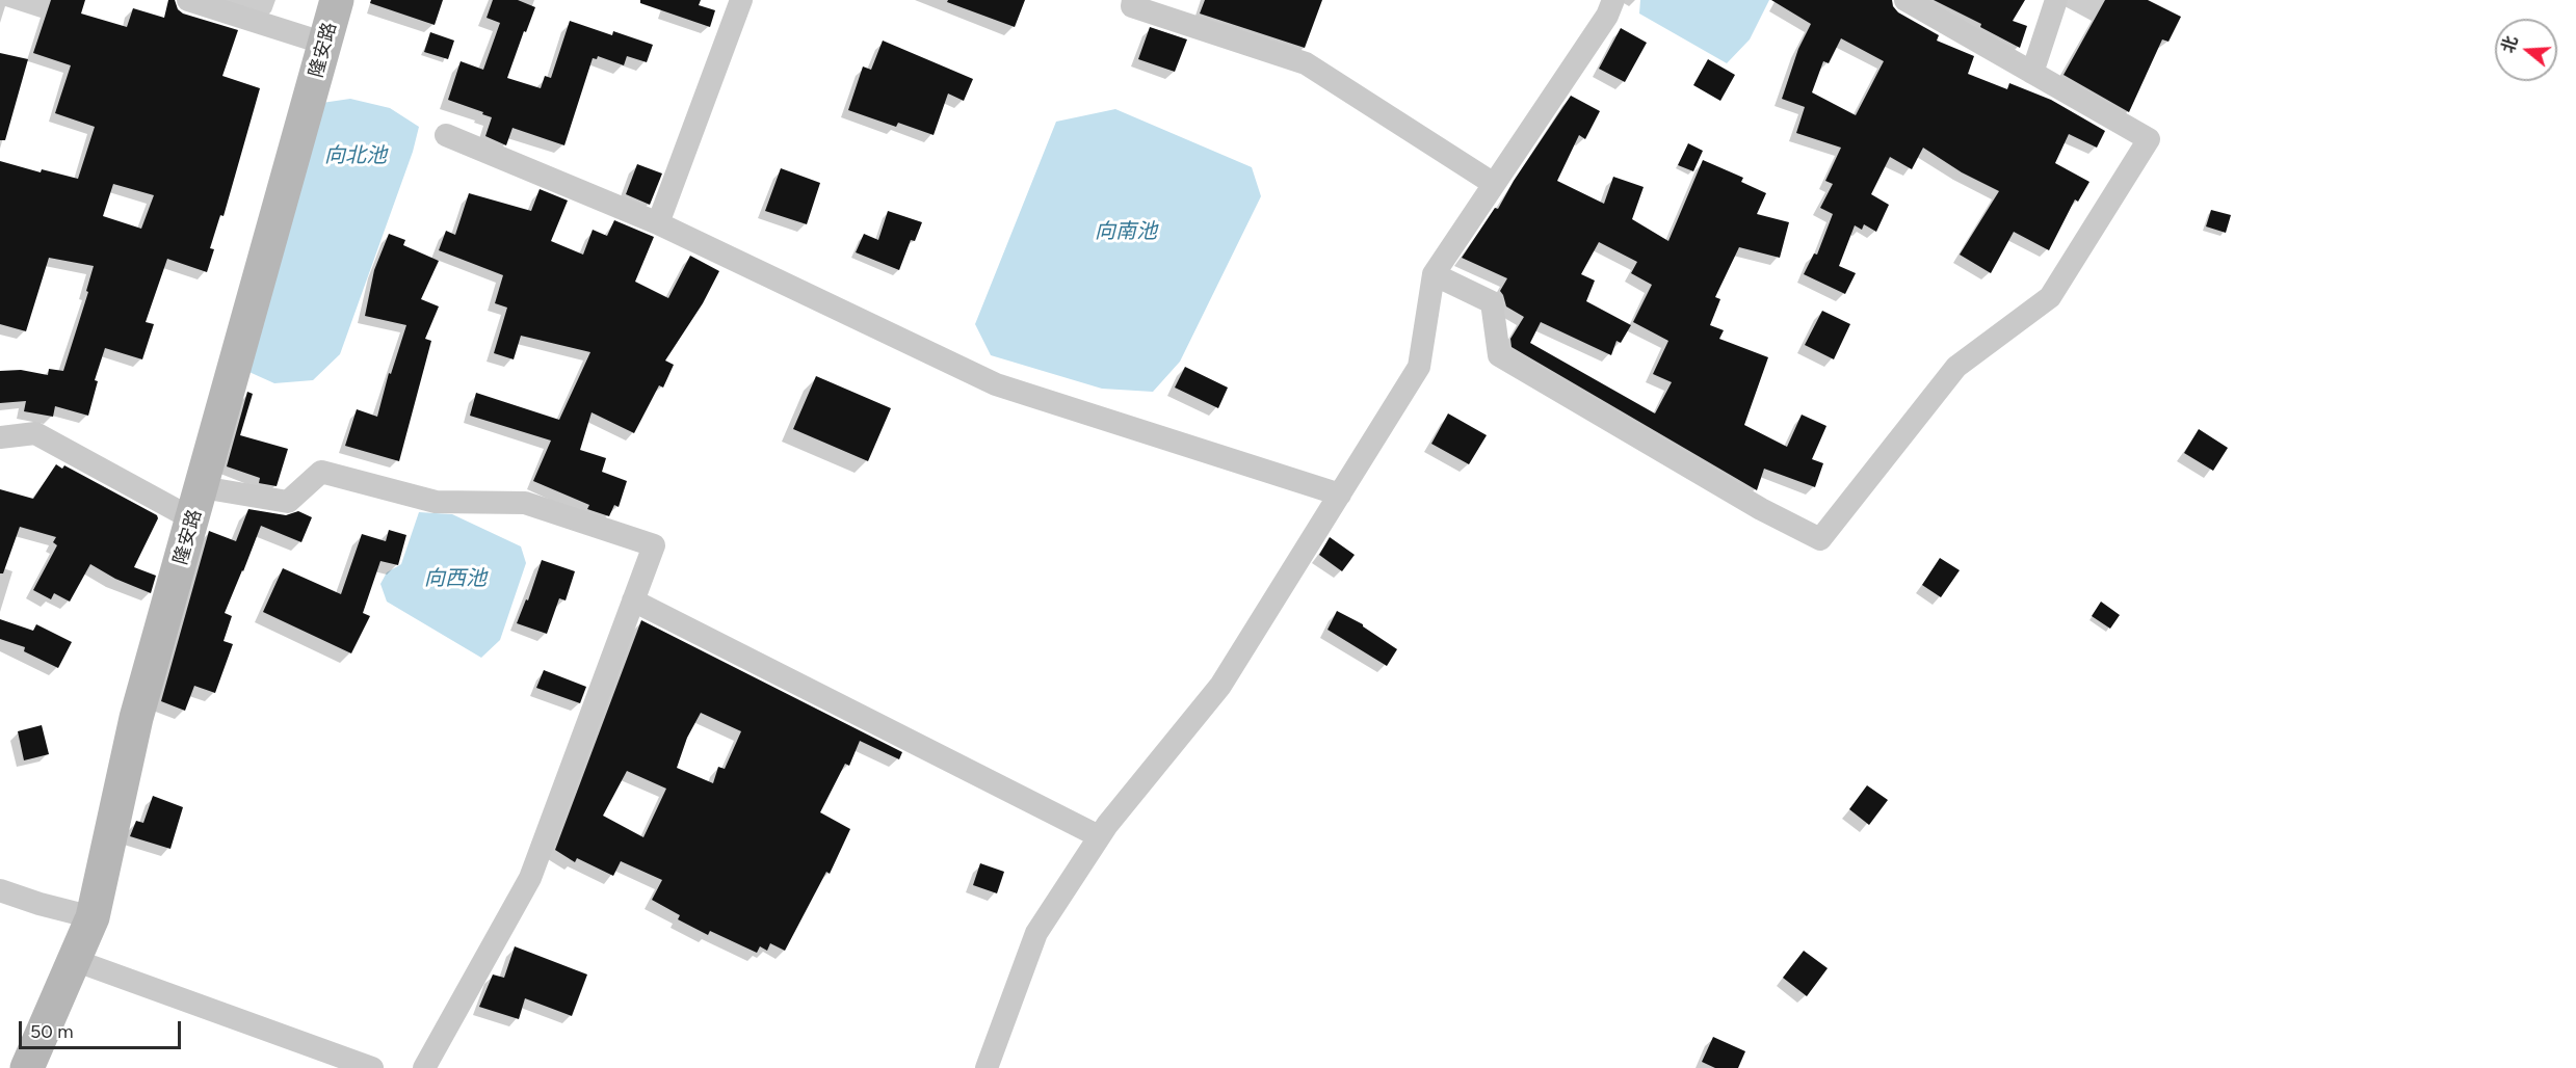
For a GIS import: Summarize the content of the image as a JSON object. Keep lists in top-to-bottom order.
{
  "streets": {
    "street": ["隆安路"]
  },
  "water": ["向北池", "向南池", "向西池"],
  "scale_bar": "50 m",
  "north": "left"
}
